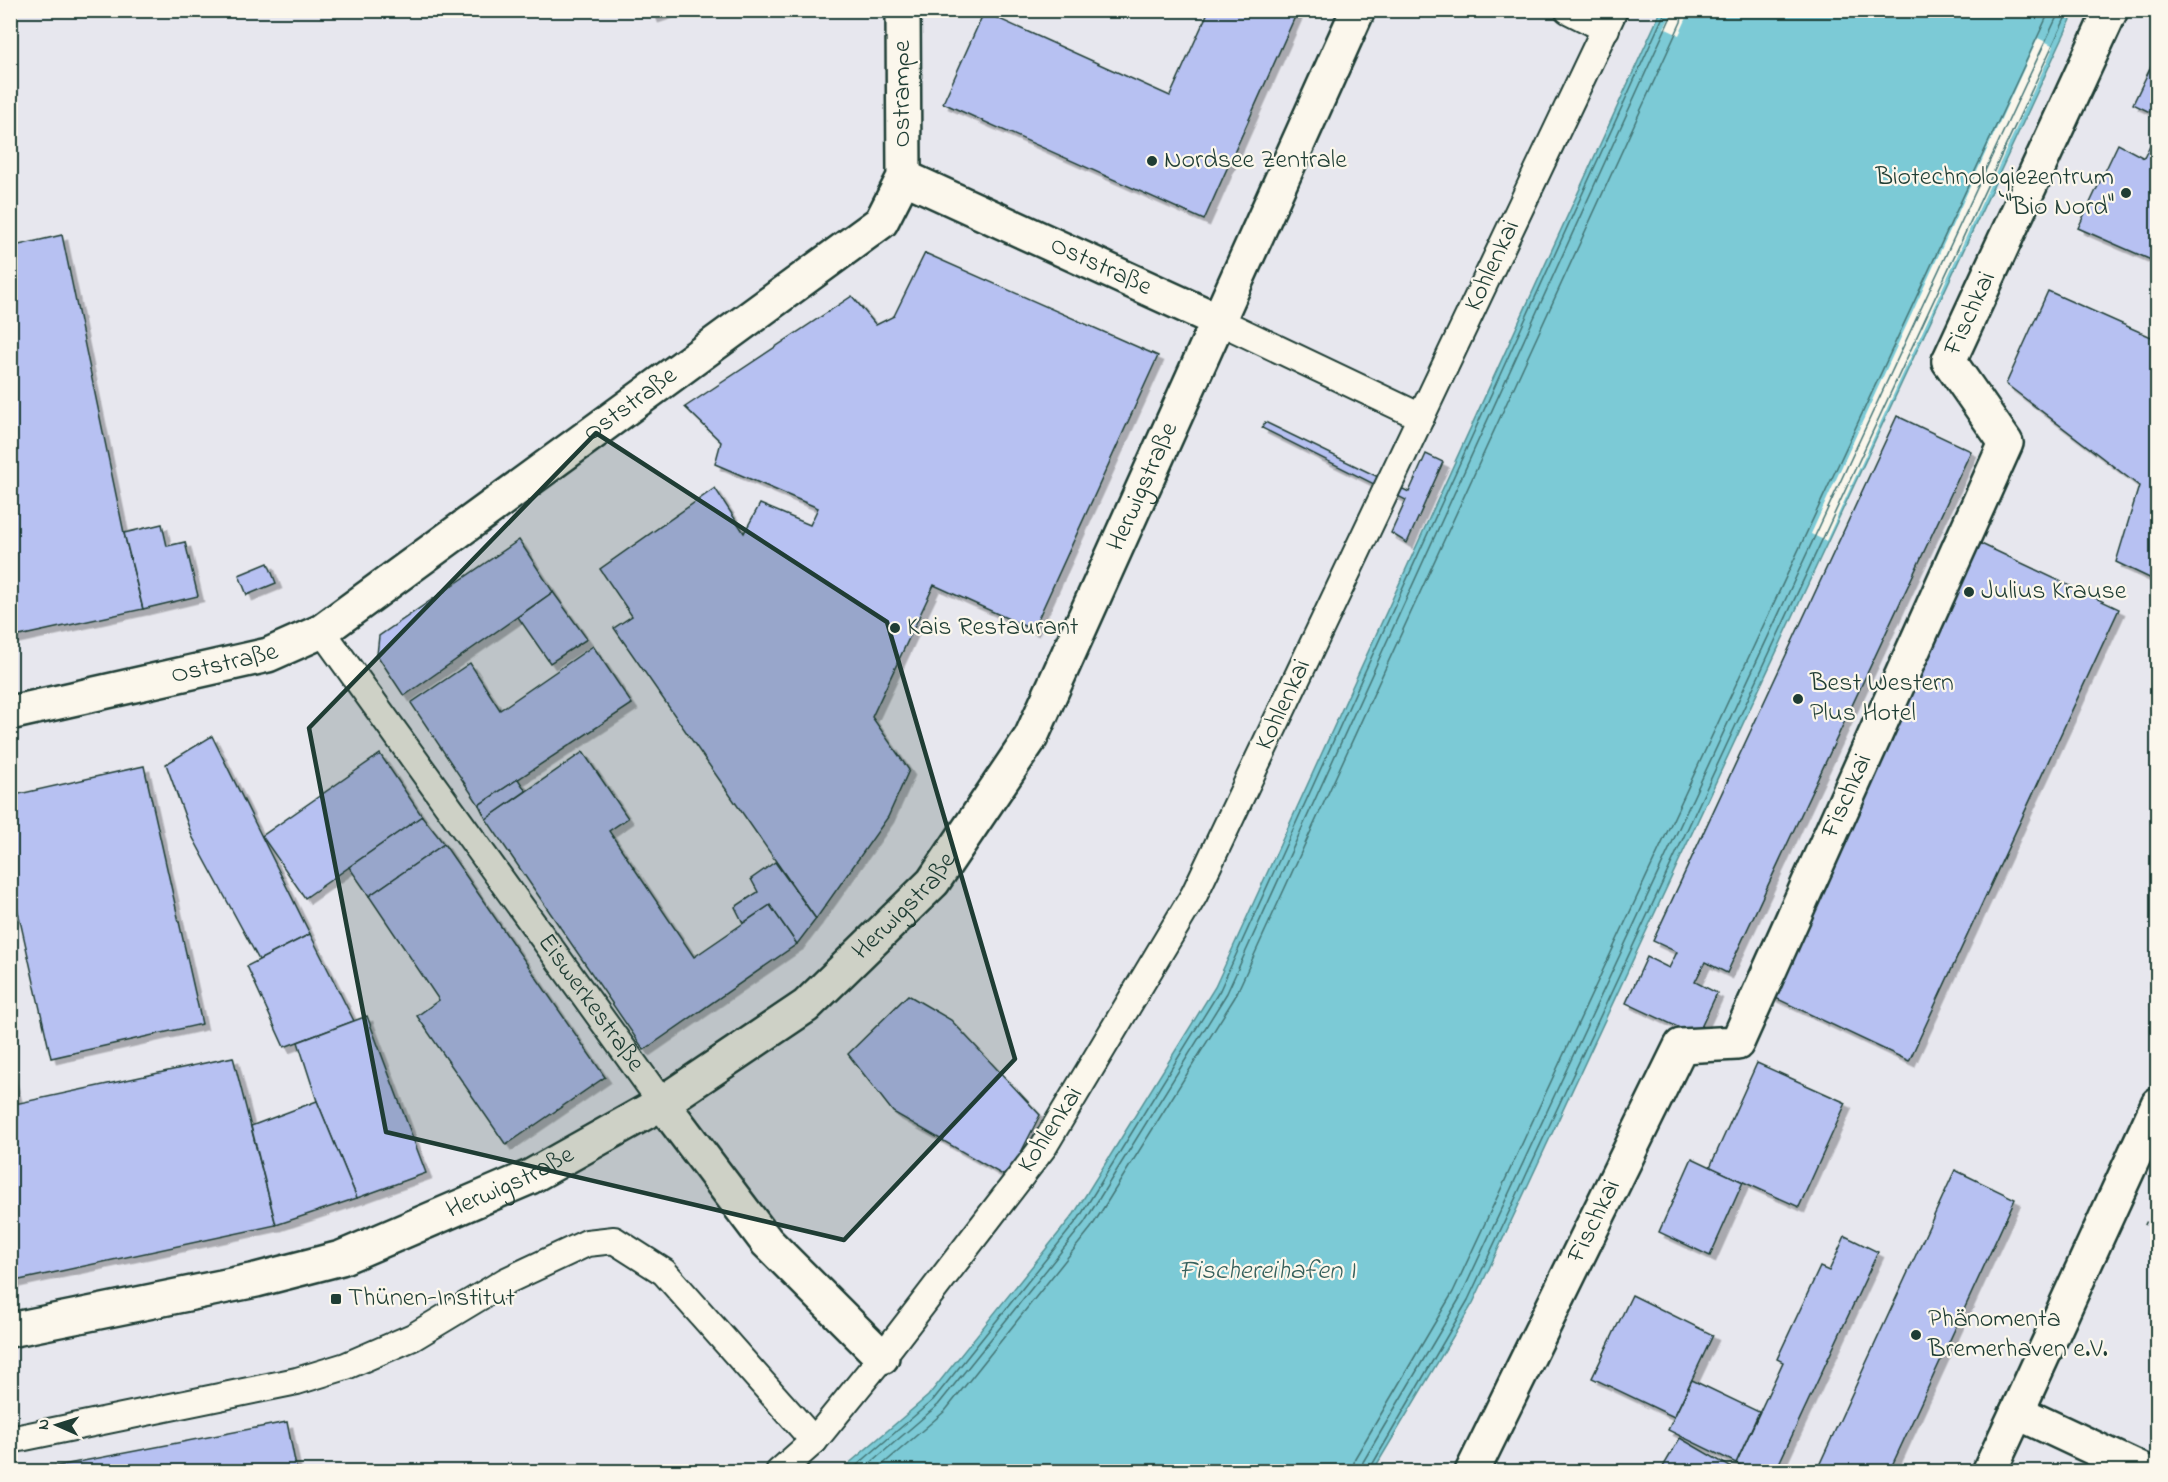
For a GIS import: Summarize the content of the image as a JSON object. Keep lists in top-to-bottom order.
{
  "streets": {
    "street": [
      "Ostrampe",
      "Oststraße",
      "Fischkai",
      "Herwigstraße",
      "Eiswerkestraße"
    ],
    "lane": ["Kohlenkai"]
  },
  "crossings": [
    ["Ostrampe", "Oststraße"],
    ["Kohlenkai", "Eiswerkestraße"],
    ["Oststraße", "Herwigstraße"],
    ["Oststraße", "Eiswerkestraße"],
    ["Herwigstraße", "Eiswerkestraße"]
  ],
  "water": ["Fischereihafen I"],
  "places": {
    "other": [
      "Nordsee Zentrale",
      "Biotechnologiezentrum \"Bio Nord\"",
      "Julius Krause",
      "Kais Restaurant",
      "Best Western Plus Hotel",
      "Phänomenta Bremerhaven e.V."
    ],
    "transit": ["Thünen-Institut"]
  },
  "north": "left"
}
